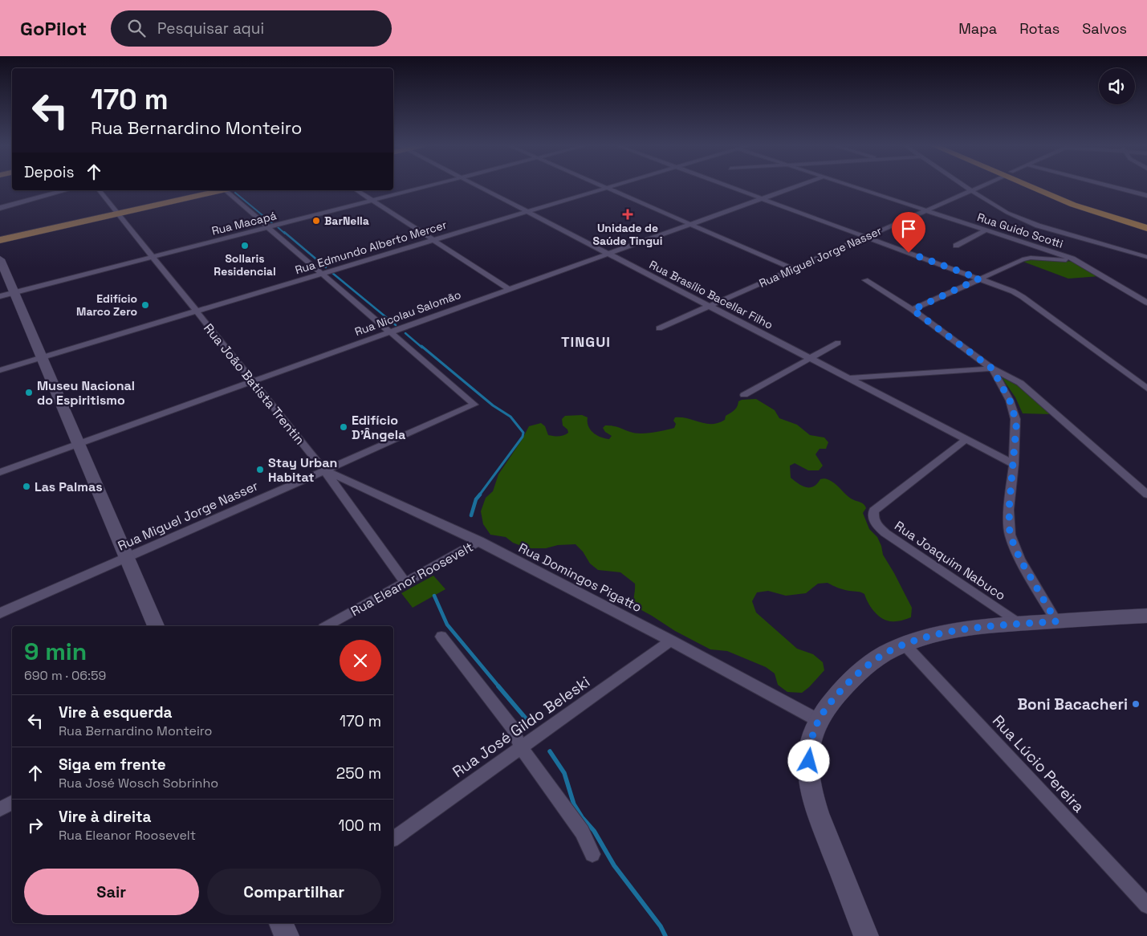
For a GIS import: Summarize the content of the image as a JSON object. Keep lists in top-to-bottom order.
{
  "streets": {
    "street": [
      "Rua Macapá",
      "Rua Guido Scotti",
      "Rua Edmundo Alberto Mercer",
      "Rua Miguel Jorge Nasser",
      "Rua Brasílio Bacellar Filho",
      "Rua Nicolau Salomão",
      "Rua João Batista Trentin",
      "Rua Joaquim Nabuco",
      "Rua Domingos Pigatto",
      "Rua Eleanor Roosevelt",
      "Rua José Gildo Beleski",
      "Rua Lúcio Pereira"
    ]
  },
  "crossings": [
    ["Rua Macapá", "Rua João Batista Trentin"],
    ["Rua Guido Scotti", "Rua Miguel Jorge Nasser"],
    ["Rua Edmundo Alberto Mercer", "Rua Brasílio Bacellar Filho"],
    ["Rua Edmundo Alberto Mercer", "Rua João Batista Trentin"],
    ["Rua Miguel Jorge Nasser", "Rua Brasílio Bacellar Filho"],
    ["Rua Miguel Jorge Nasser", "Rua Nicolau Salomão"],
    ["Rua Miguel Jorge Nasser", "Rua João Batista Trentin"],
    ["Rua Miguel Jorge Nasser", "Rua Domingos Pigatto"],
    ["Rua Brasílio Bacellar Filho", "Rua Nicolau Salomão"],
    ["Rua Brasílio Bacellar Filho", "Rua Joaquim Nabuco"],
    ["Rua Nicolau Salomão", "Rua João Batista Trentin"],
    ["Rua João Batista Trentin", "Rua Domingos Pigatto"],
    ["Rua João Batista Trentin", "Rua Eleanor Roosevelt"],
    ["Rua Domingos Pigatto", "Rua Eleanor Roosevelt"],
    ["Rua Domingos Pigatto", "Rua José Gildo Beleski"]
  ],
  "districts": ["TINGUI"],
  "places": {
    "health": ["Unidade de Saúde Tingui"],
    "other": [
      "BarNella",
      "Sollaris Residencial",
      "Edifício Marco Zero",
      "Museu Nacional do Espiritismo",
      "Edifício D'Ângela",
      "Stay Urban Habitat",
      "Las Palmas",
      "Boni Bacacheri"
    ]
  },
  "page": {
    "header": "GoPilot",
    "search": "Pesquisar aqui",
    "nav": ["Mapa", "Rotas", "Salvos"],
    "turn": ["170 m", "Rua Bernardino Monteiro"],
    "then": "Depois",
    "heading": ["9 min", "690 m · 06:59"],
    "list": [
      {
        "name": "Vire à esquerda",
        "note": "Rua Bernardino Monteiro",
        "value": "170 m"
      },
      {
        "name": "Siga em frente",
        "note": "Rua José Wosch Sobrinho",
        "value": "250 m"
      },
      {
        "name": "Vire à direita",
        "note": "Rua Eleanor Roosevelt",
        "value": "100 m"
      }
    ],
    "buttons": ["Sair", "Compartilhar"]
  }
}
